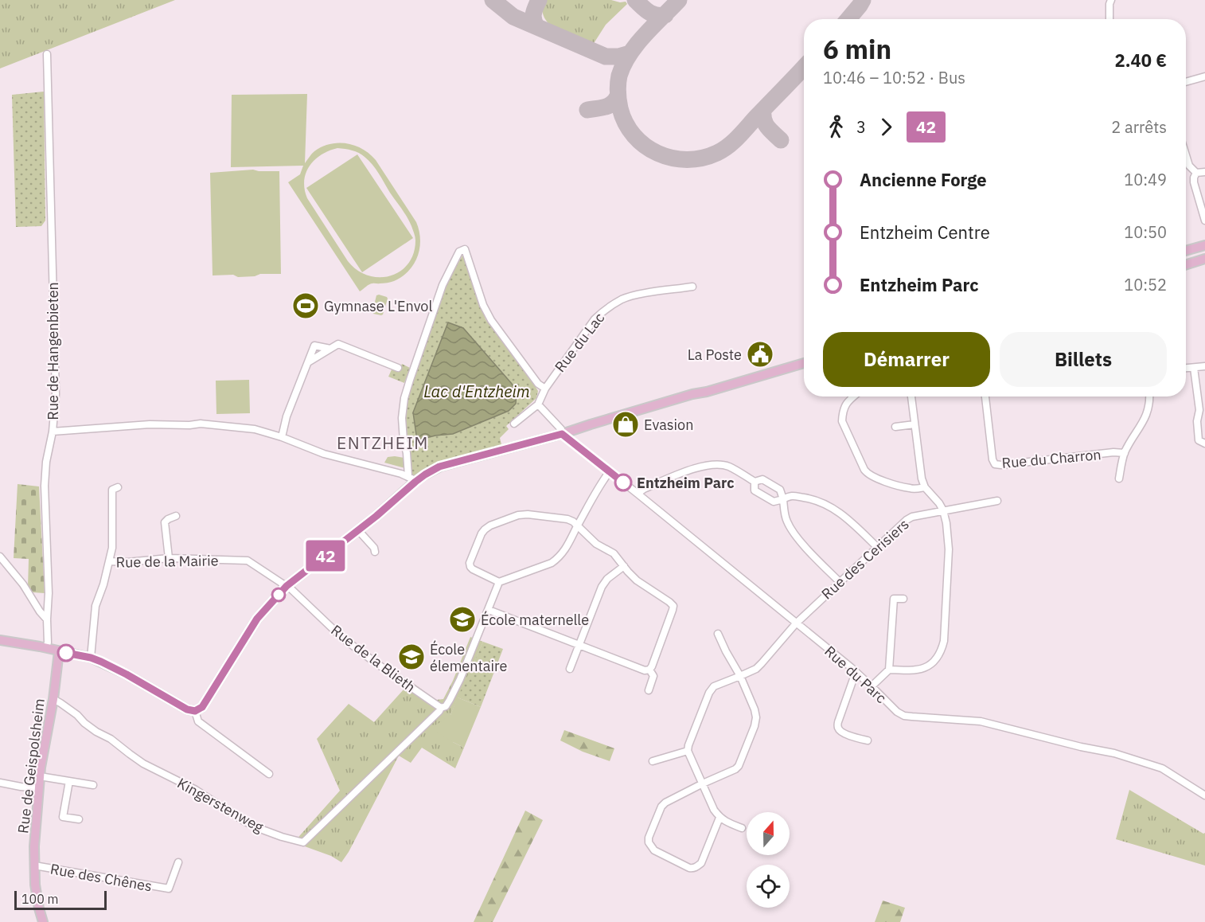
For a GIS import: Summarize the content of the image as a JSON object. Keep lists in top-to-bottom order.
{
  "streets": {
    "main road": ["Rue de Geispolsheim"],
    "street": [
      "Rue du Lac",
      "Rue de Hangenbieten",
      "Rue du Charron",
      "Rue des Cerisiers",
      "Rue de la Mairie",
      "Rue de la Blieth",
      "Rue du Parc",
      "Kingerstenweg",
      "Rue des Chênes"
    ]
  },
  "crossings": [
    ["Rue des Cerisiers", "Rue du Parc"],
    ["Rue de la Mairie", "Rue de la Blieth"],
    ["Rue de la Blieth", "Kingerstenweg"],
    ["Rue de Geispolsheim", "Kingerstenweg"],
    ["Rue de Geispolsheim", "Rue des Chênes"]
  ],
  "districts": ["ENTZHEIM"],
  "water": ["Lac d'Entzheim"],
  "places": {
    "sports": ["Gymnase L'Envol"],
    "public building": ["La Poste"],
    "shop": ["Evasion"],
    "other": ["Entzheim Parc"],
    "school or university": ["École maternelle", "École élementaire"]
  },
  "lines": ["bus line 42"],
  "scale_bar": "100 m",
  "north": "top",
  "page": {
    "on_map": "42",
    "heading": ["6 min", "10:46 – 10:52 · Bus", "2.40 €"],
    "legs": ["3", "42", "2 arrêts"],
    "list": [
      {
        "name": "Ancienne Forge",
        "value": "10:49"
      },
      {
        "name": "Entzheim Centre",
        "value": "10:50"
      },
      {
        "name": "Entzheim Parc",
        "value": "10:52"
      }
    ],
    "buttons": ["Démarrer", "Billets"],
    "scale": "100 m"
  }
}
